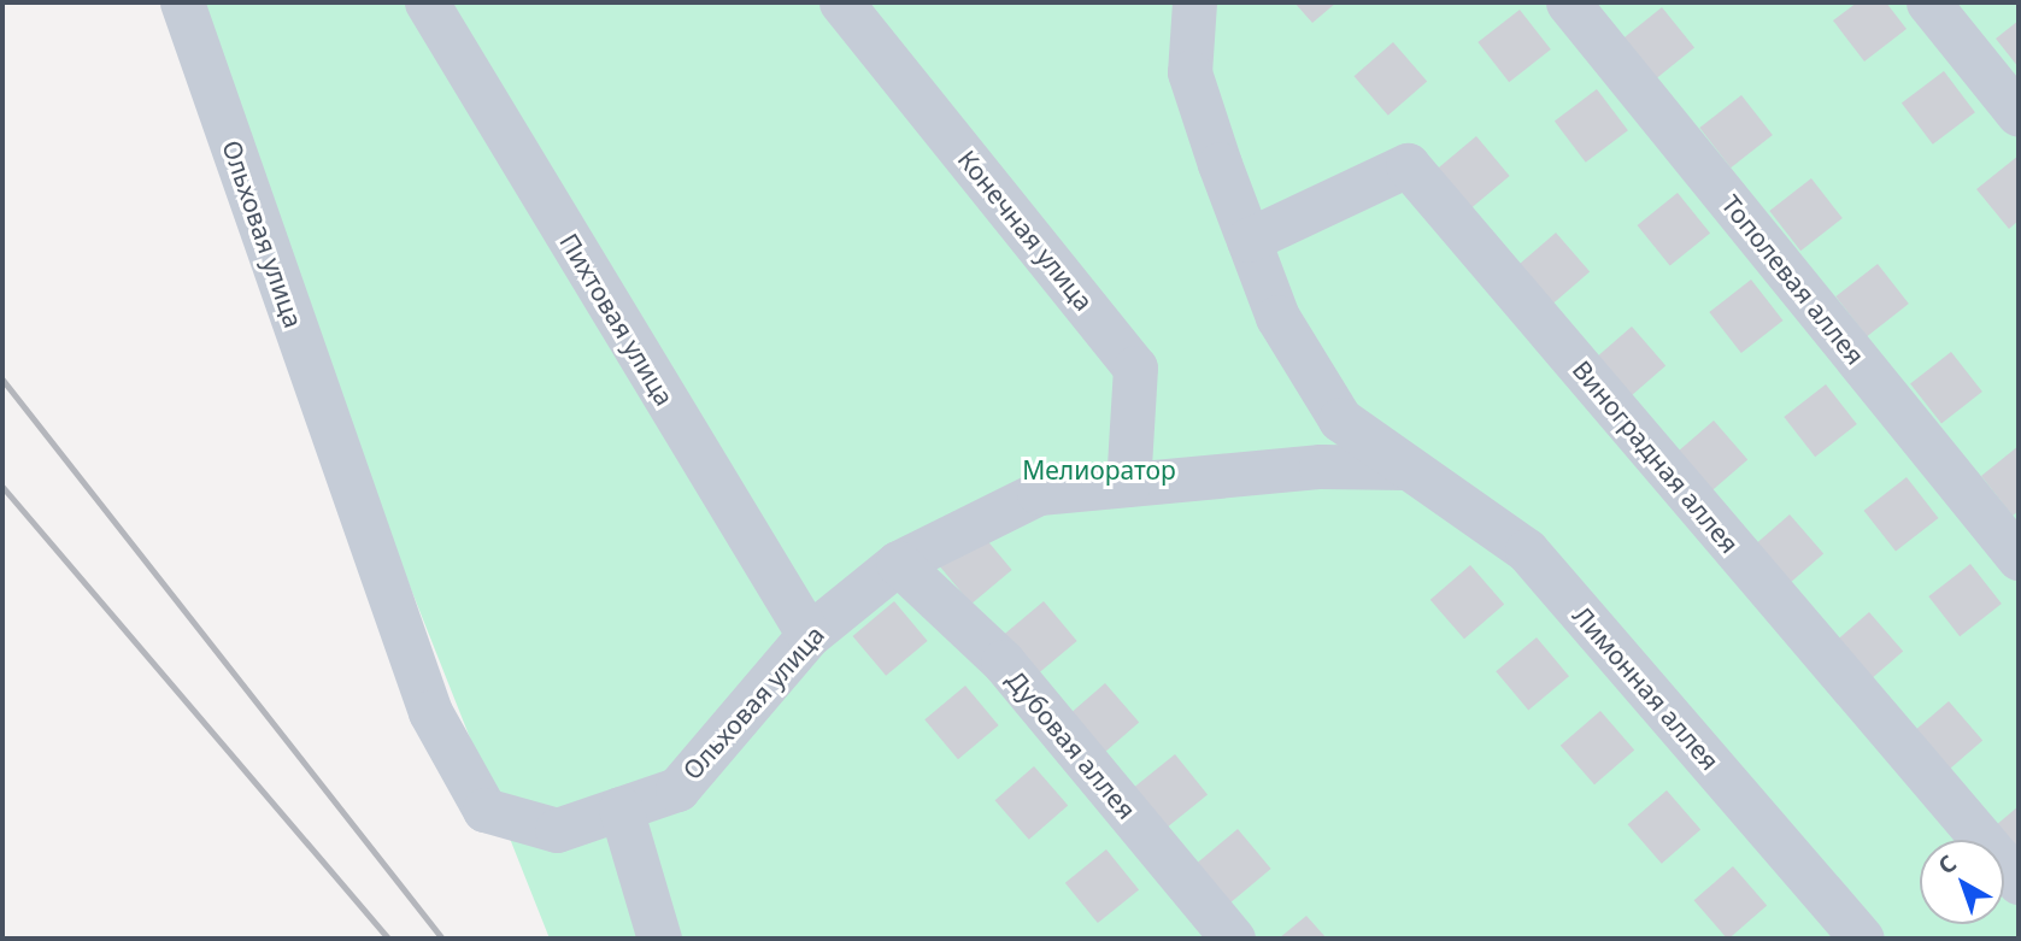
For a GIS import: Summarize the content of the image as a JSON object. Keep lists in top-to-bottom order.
{
  "streets": {
    "street": [
      "Конечная улица",
      "Ольховая улица",
      "Тополевая аллея",
      "Пихтовая улица",
      "Виноградная аллея",
      "Лимонная аллея",
      "Дубовая аллея"
    ]
  },
  "crossings": [
    ["Конечная улица", "Ольховая улица"],
    ["Ольховая улица", "Пихтовая улица"],
    ["Ольховая улица", "Лимонная аллея"],
    ["Ольховая улица", "Дубовая аллея"],
    ["Виноградная аллея", "Лимонная аллея"]
  ],
  "parks": ["Мелиоратор"],
  "north": "top left"
}
